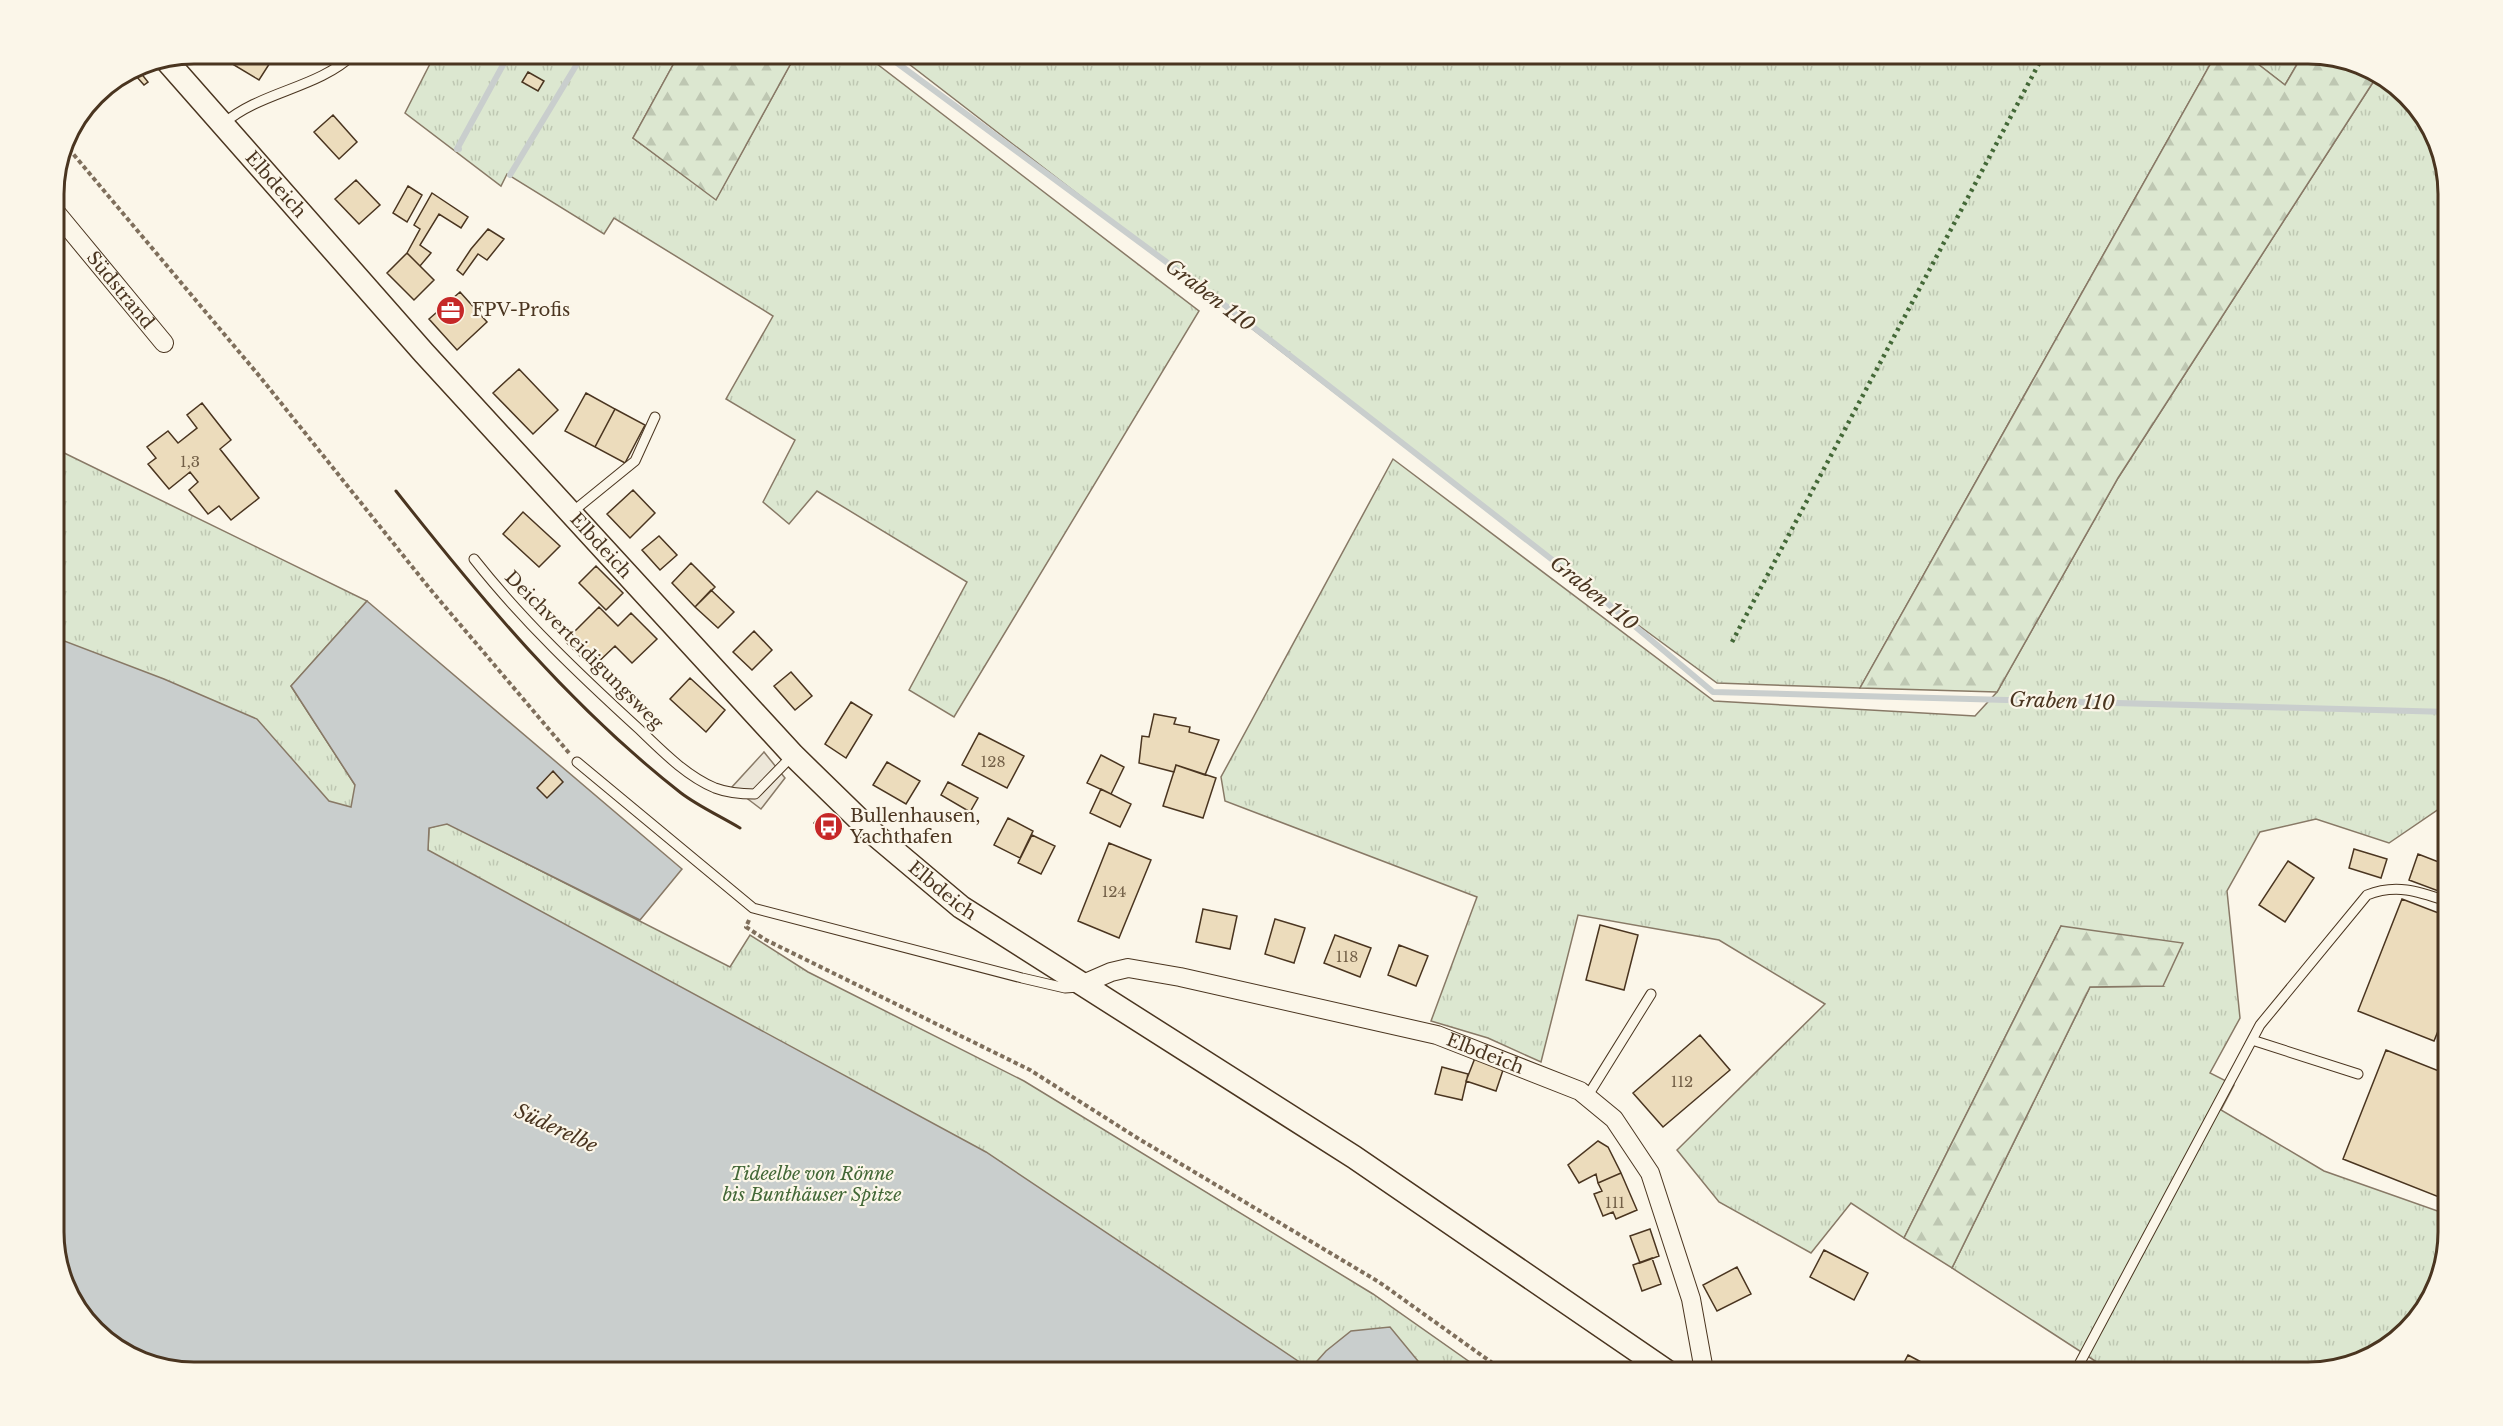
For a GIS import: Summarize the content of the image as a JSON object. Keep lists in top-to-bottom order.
{
  "streets": {
    "street": ["Elbdeich", "Südstrand"],
    "lane": ["Deichverteidigungsweg"]
  },
  "crossings": [
    ["Elbdeich", "Deichverteidigungsweg"]
  ],
  "water": ["Graben 110", "Süderelbe"],
  "parks": ["Tideelbe von Rönne bis Bunthäuser Spitze"],
  "places": {
    "office": ["FPV-Profis"],
    "bus stop": ["Bullenhausen, Yachthafen"]
  },
  "house_numbers": [
    "1,3",
    "128",
    "124",
    "118",
    "112",
    "111"
  ]
}
